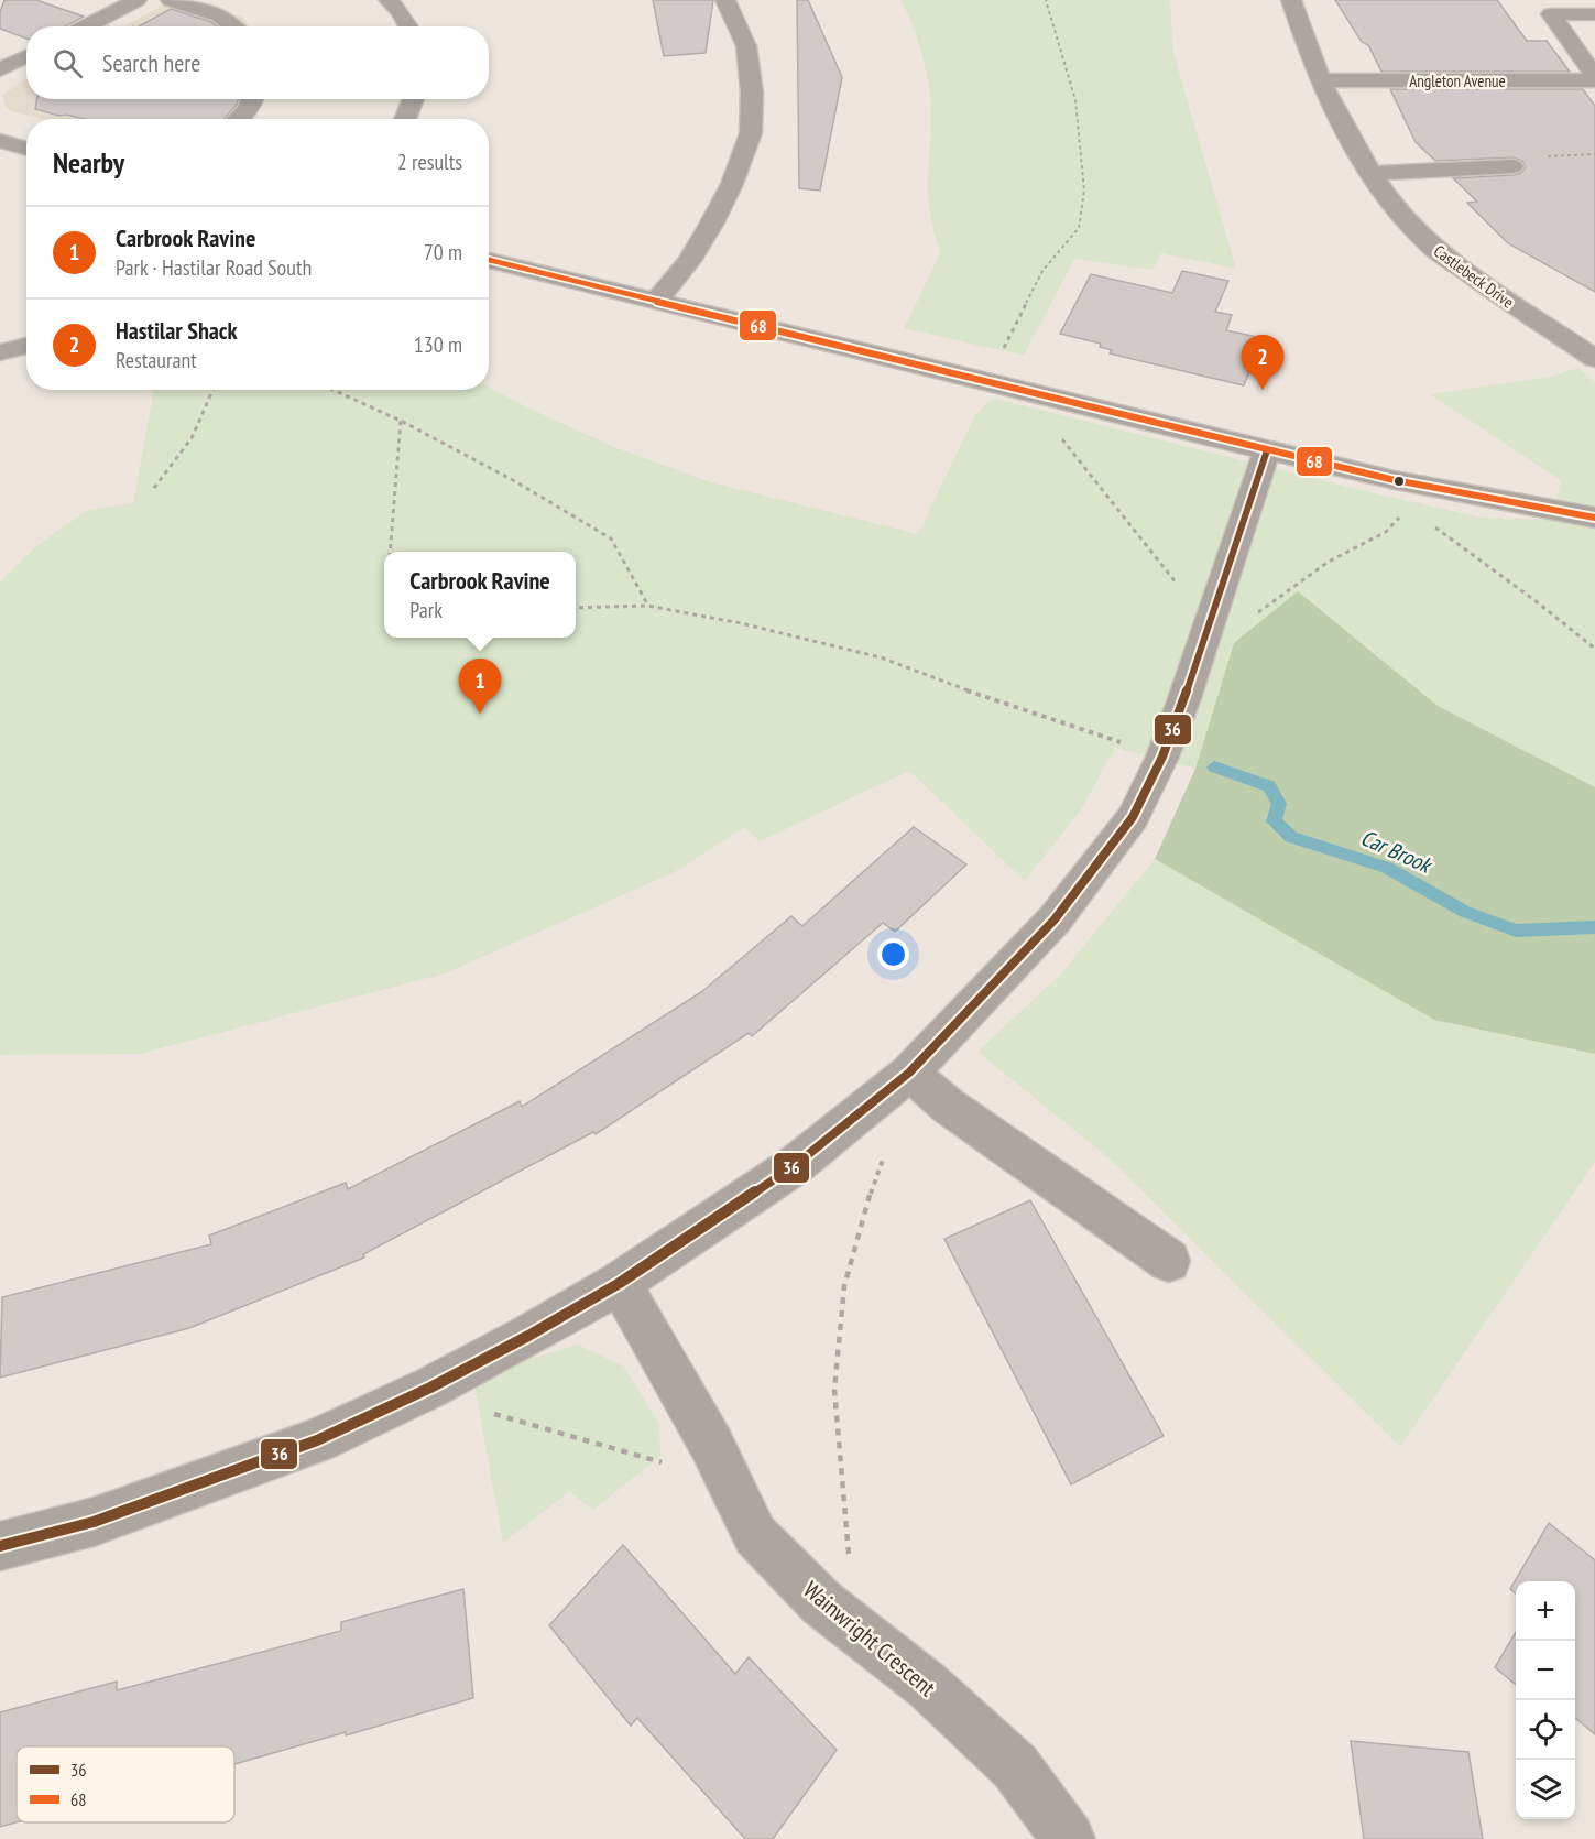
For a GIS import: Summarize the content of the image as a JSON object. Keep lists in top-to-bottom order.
{
  "streets": {
    "street": ["Angleton Avenue", "Castlebeck Drive", "Wainwright Crescent"]
  },
  "crossings": [
    ["Angleton Avenue", "Castlebeck Drive"]
  ],
  "water": ["Car Brook"],
  "lines": ["transit line 68", "transit line 36"],
  "legend": ["36", "68"],
  "page": {
    "search": "Search here",
    "heading": ["Nearby", "2 results"],
    "list": [
      {
        "mark": "1",
        "name": "Carbrook Ravine",
        "note": "Park · Hastilar Road South",
        "value": "70 m"
      },
      {
        "mark": "2",
        "name": "Hastilar Shack",
        "note": "Restaurant",
        "value": "130 m"
      }
    ],
    "pins": ["2", "1"],
    "popup": ["Carbrook Ravine", "Park"],
    "map_buttons": ["+", "−"]
  }
}
